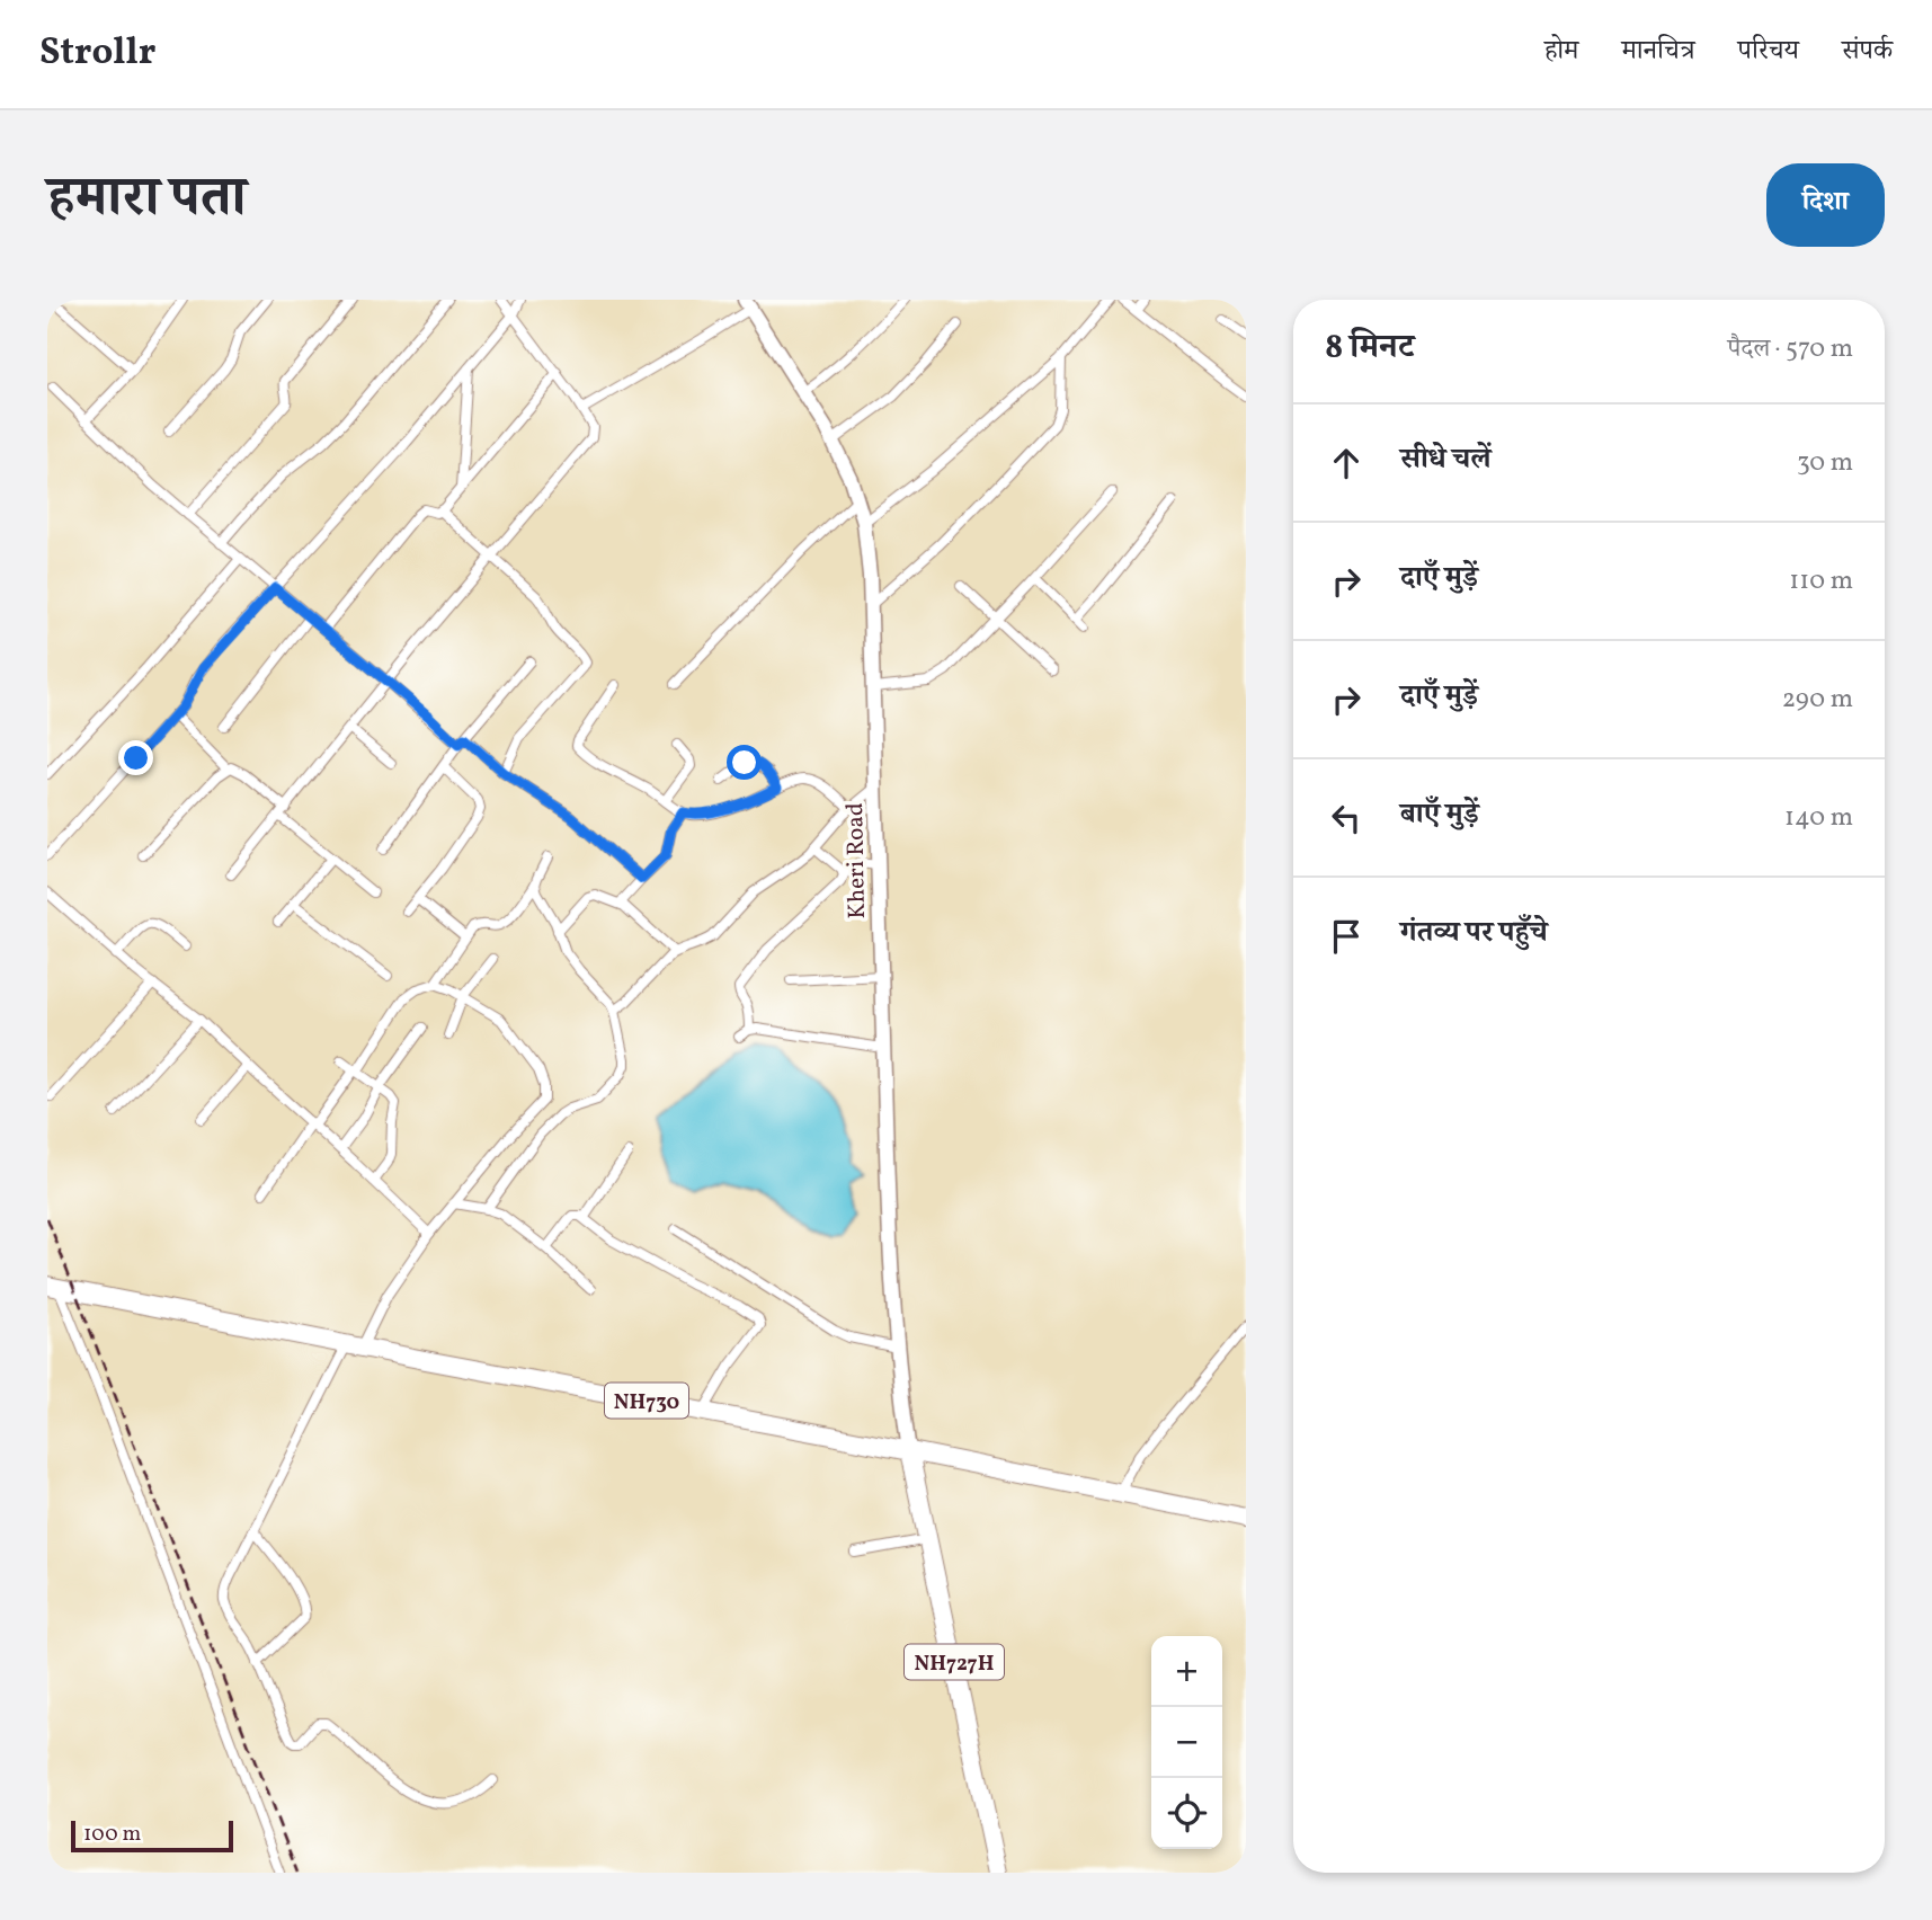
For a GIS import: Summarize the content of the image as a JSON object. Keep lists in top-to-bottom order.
{
  "streets": {
    "highway": ["NH730", "NH727H"],
    "street": ["Kheri Road"]
  },
  "crossings": [
    ["Kheri Road", "NH730"],
    ["Kheri Road", "NH727H"],
    ["NH730", "NH727H"]
  ],
  "scale_bar": "100 m",
  "page": {
    "header": "Strollr",
    "nav": [
      "होम",
      "मानचित्र",
      "परिचय",
      "संपर्क"
    ],
    "title": "हमारा पता",
    "buttons": "दिशा",
    "heading": ["8 मिनट", "पैदल · 570 m"],
    "list": [
      ["सीधे चलें", "30 m"],
      ["दाएँ मुड़ें", "110 m"],
      ["दाएँ मुड़ें", "290 m"],
      ["बाएँ मुड़ें", "140 m"],
      "गंतव्य पर पहुँचे"
    ],
    "map_buttons": ["+", "−"],
    "scale": "100 m"
  }
}
